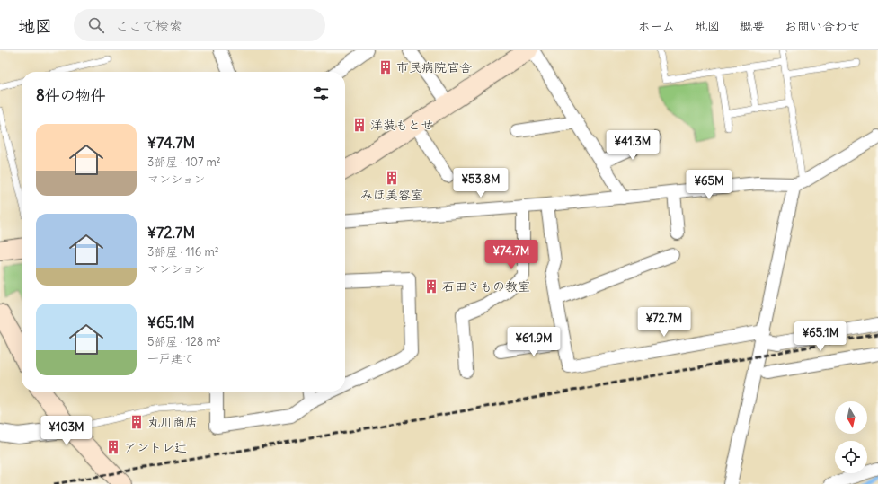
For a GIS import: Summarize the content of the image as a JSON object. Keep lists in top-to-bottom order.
{
  "places": {
    "building": [
      "市民病院官舎",
      "洋装もとせ",
      "みほ美容室",
      "石田きもの教室",
      "丸川商店",
      "アントレ辻"
    ]
  },
  "north": "bottom",
  "page": {
    "header": "地図",
    "search": "ここで検索",
    "nav": [
      "ホーム",
      "地図",
      "概要",
      "お問い合わせ"
    ],
    "heading": "8件の物件",
    "list": [
      {
        "name": "¥74.7M",
        "note": "3部屋 · 107 m² · マンション"
      },
      {
        "name": "¥72.7M",
        "note": "3部屋 · 116 m² · マンション"
      },
      {
        "name": "¥65.1M",
        "note": "5部屋 · 128 m² · 一戸建て"
      }
    ],
    "price": [
      "¥41.3M",
      "¥53.8M",
      "¥65M",
      "¥74.7M",
      "¥72.7M",
      "¥65.1M",
      "¥61.9M",
      "¥103M"
    ]
  }
}
